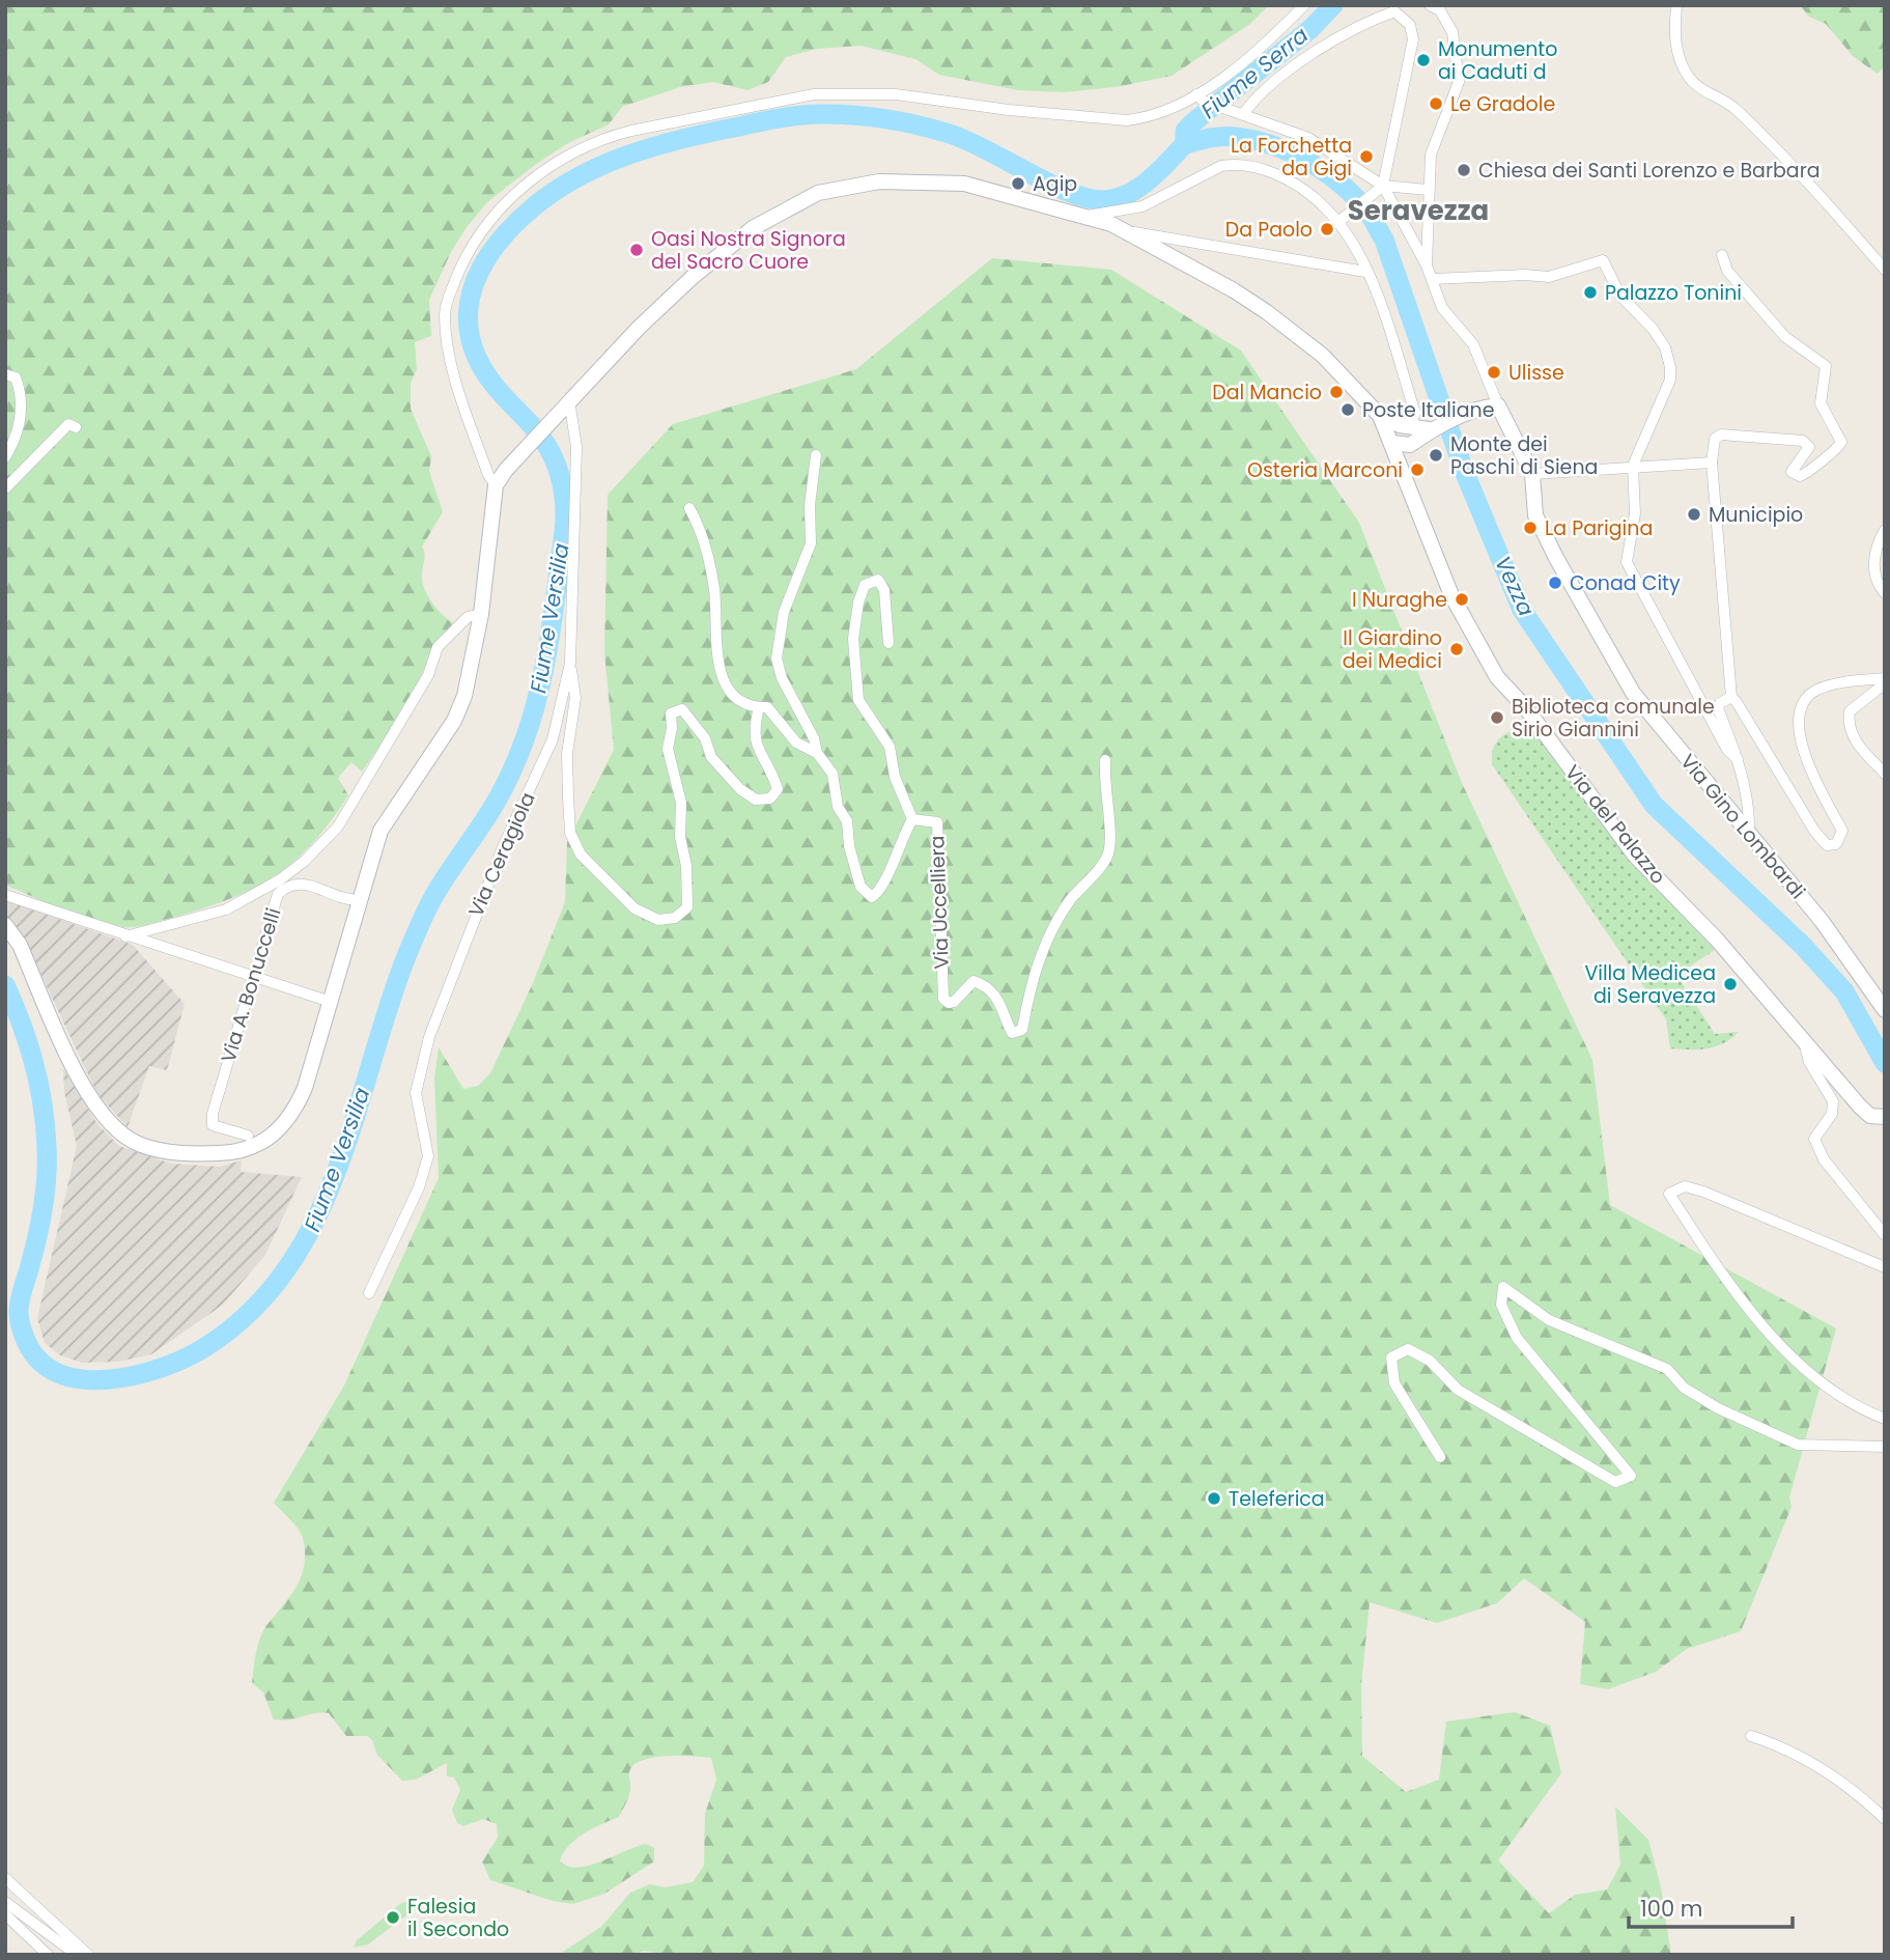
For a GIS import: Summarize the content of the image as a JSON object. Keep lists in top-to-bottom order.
{
  "streets": {
    "main road": ["Via del Palazzo", "Via Gino Lombardi"],
    "street": ["Via Ceragiola", "Via Uccelliera", "Via A. Bonuccelli"]
  },
  "districts": ["Seravezza"],
  "water": ["Fiume Serra", "Vezza", "Fiume Versilia"],
  "places": [
    "Monumento ai Caduti d",
    "Le Gradole",
    "La Forchetta da Gigi",
    "Chiesa dei Santi Lorenzo e Barbara",
    "Agip",
    "Da Paolo",
    "Oasi Nostra Signora del Sacro Cuore",
    "Palazzo Tonini",
    "Ulisse",
    "Dal Mancio",
    "Poste Italiane",
    "Monte dei Paschi di Siena",
    "Osteria Marconi",
    "Municipio",
    "La Parigina",
    "Conad City",
    "I Nuraghe",
    "Il Giardino dei Medici",
    "Biblioteca comunale Sirio Giannini",
    "Villa Medicea di Seravezza",
    "Teleferica",
    "Falesia il Secondo"
  ],
  "scale_bar": "100 m"
}
